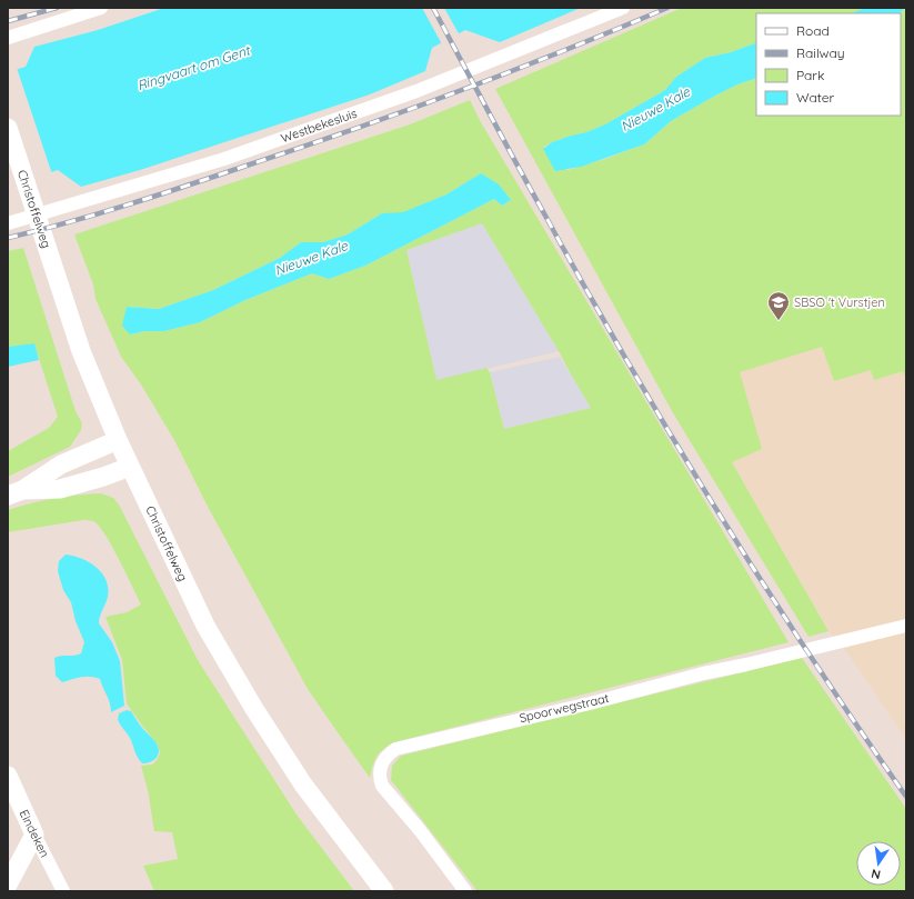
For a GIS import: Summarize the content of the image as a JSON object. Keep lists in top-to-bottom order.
{
  "streets": {
    "main road": ["Christoffelweg", "Eindeken"],
    "street": ["Westbekesluis", "Spoorwegstraat"]
  },
  "water": ["Ringvaart om Gent", "Nieuwe Kale"],
  "places": {
    "school or university": ["SBSO 't Vurstjen"]
  },
  "legend": [
    "Road",
    "Railway",
    "Park",
    "Water"
  ],
  "north": "bottom"
}
